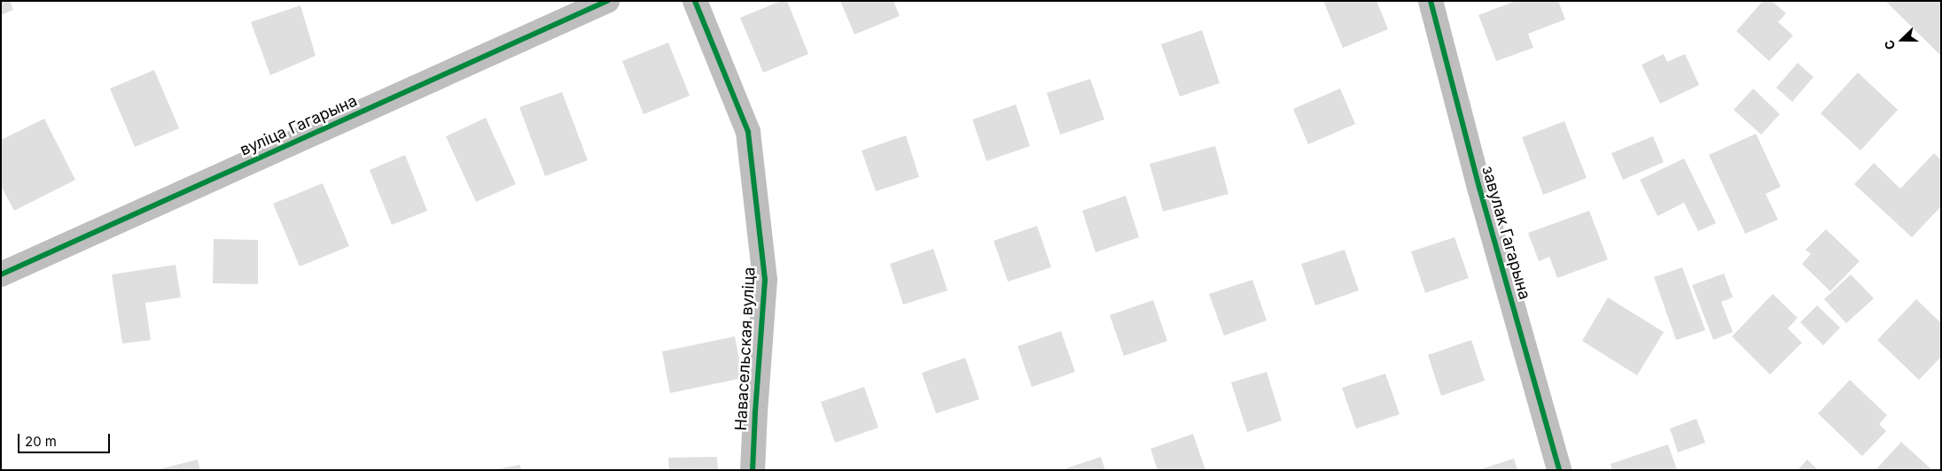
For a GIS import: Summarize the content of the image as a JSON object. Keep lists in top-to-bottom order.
{
  "streets": {
    "street": ["вуліца Гагарына", "завулак Гагарына", "Навасельская вуліца"]
  },
  "scale_bar": "20 m",
  "north": "left"
}
